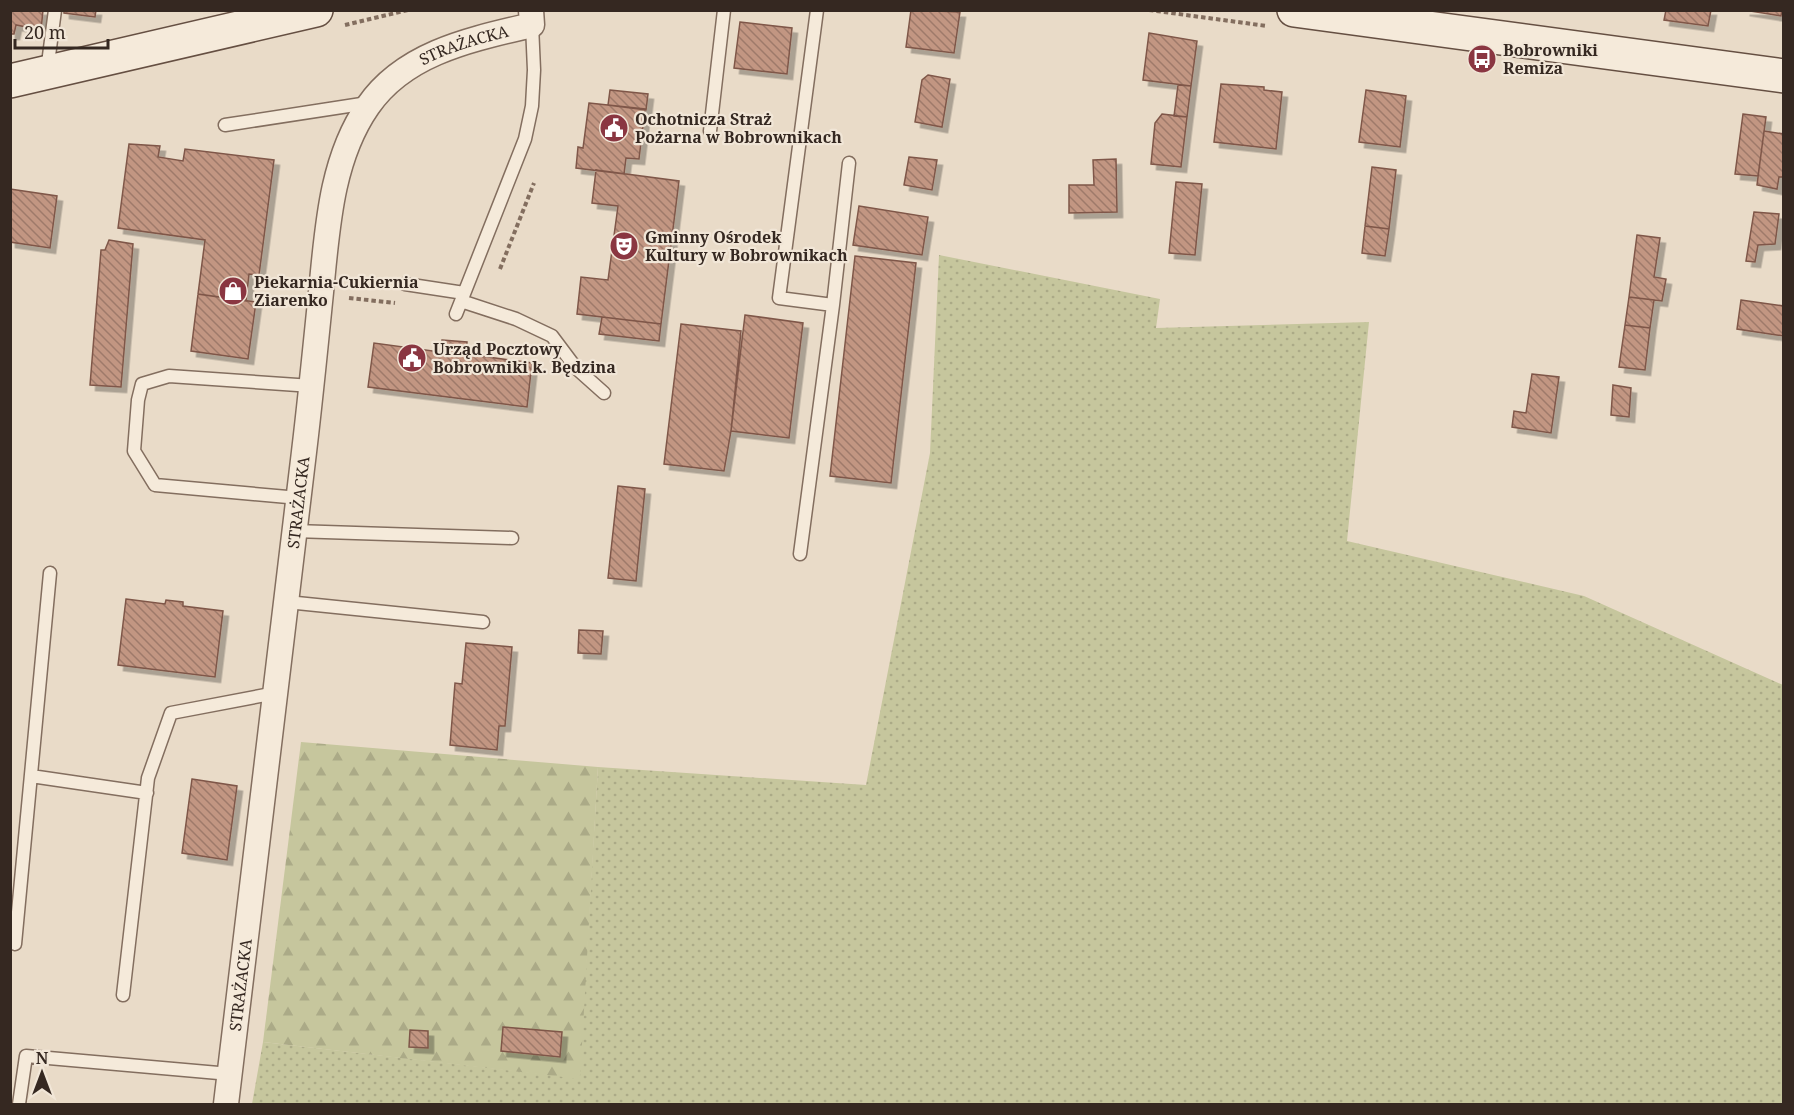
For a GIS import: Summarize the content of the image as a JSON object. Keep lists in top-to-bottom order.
{
  "streets": {
    "street": ["STRAŻACKA"]
  },
  "places": {
    "bus stop": ["Bobrowniki Remiza"],
    "public building": ["Ochotnicza Straż Pożarna w Bobrownikach", "Urząd Pocztowy Bobrowniki k. Będzina"],
    "theatre": ["Gminny Ośrodek Kultury w Bobrownikach"],
    "shop": ["Piekarnia-Cukiernia Ziarenko"]
  },
  "scale_bar": "20 m",
  "north": "top"
}
